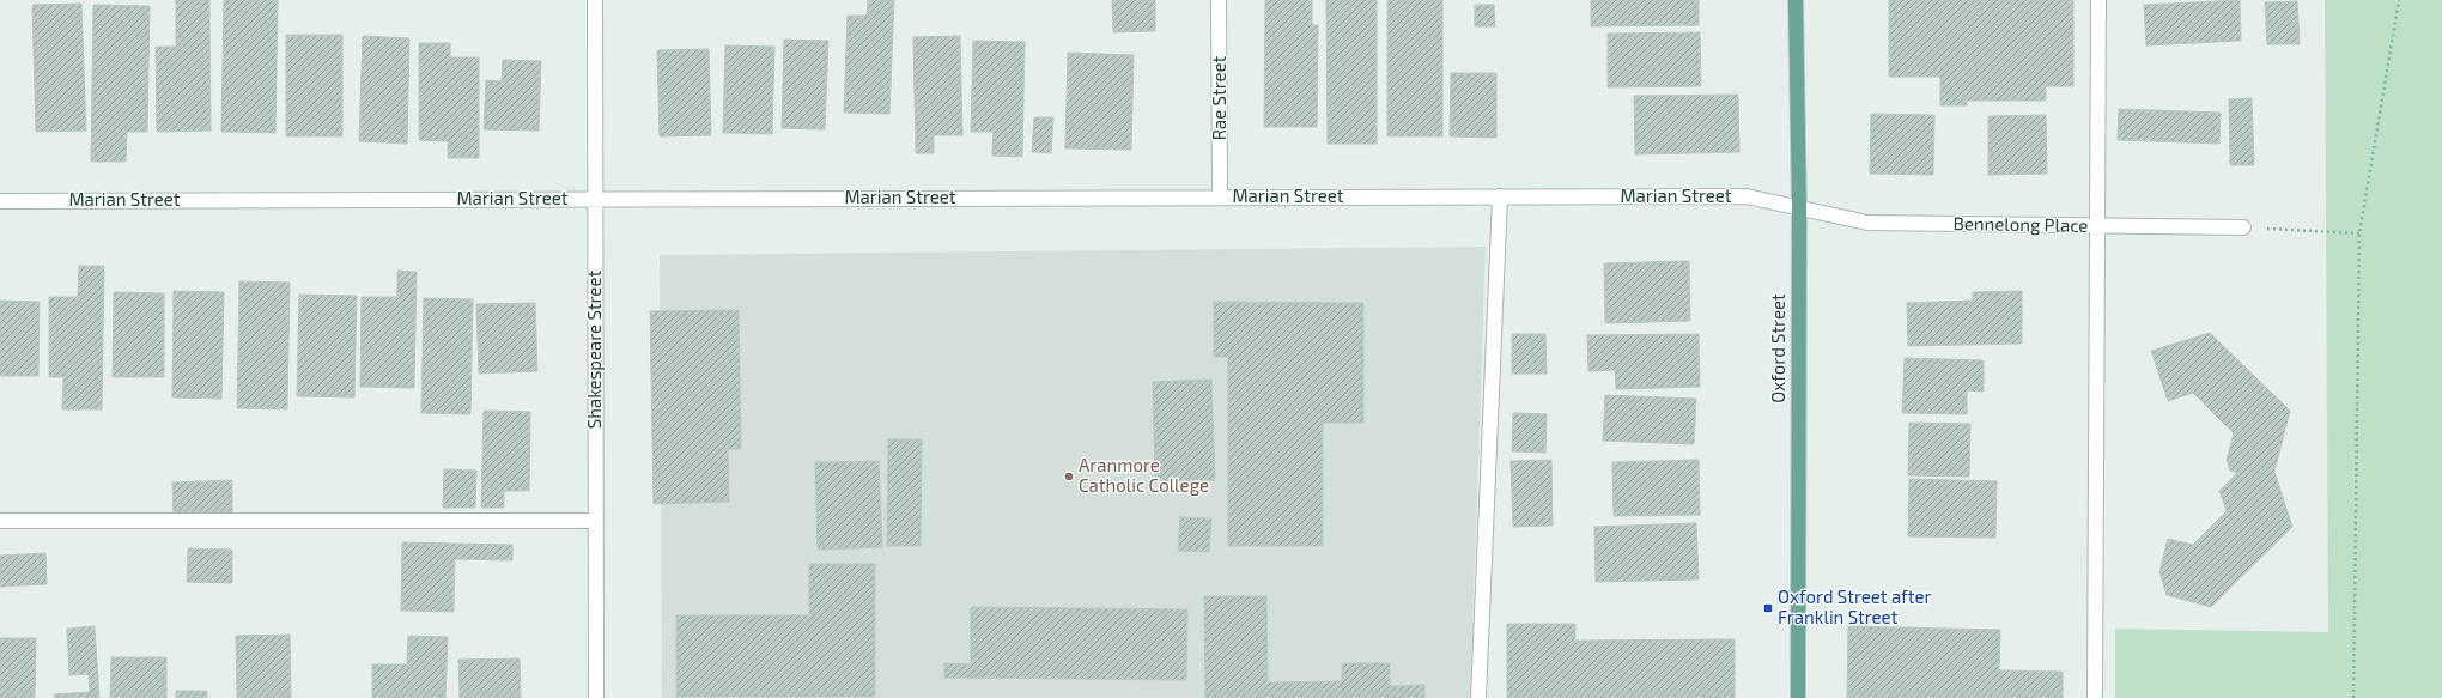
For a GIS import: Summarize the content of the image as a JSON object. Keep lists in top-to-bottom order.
{
  "streets": {
    "main road": ["Oxford Street"],
    "street": [
      "Rae Street",
      "Marian Street",
      "Bennelong Place",
      "Shakespeare Street"
    ]
  },
  "crossings": [
    ["Rae Street", "Marian Street"],
    ["Marian Street", "Bennelong Place"],
    ["Marian Street", "Oxford Street"],
    ["Marian Street", "Shakespeare Street"],
    ["Bennelong Place", "Oxford Street"]
  ],
  "places": {
    "other": ["Aranmore Catholic College"],
    "transit": ["Oxford Street after Franklin Street"]
  }
}
